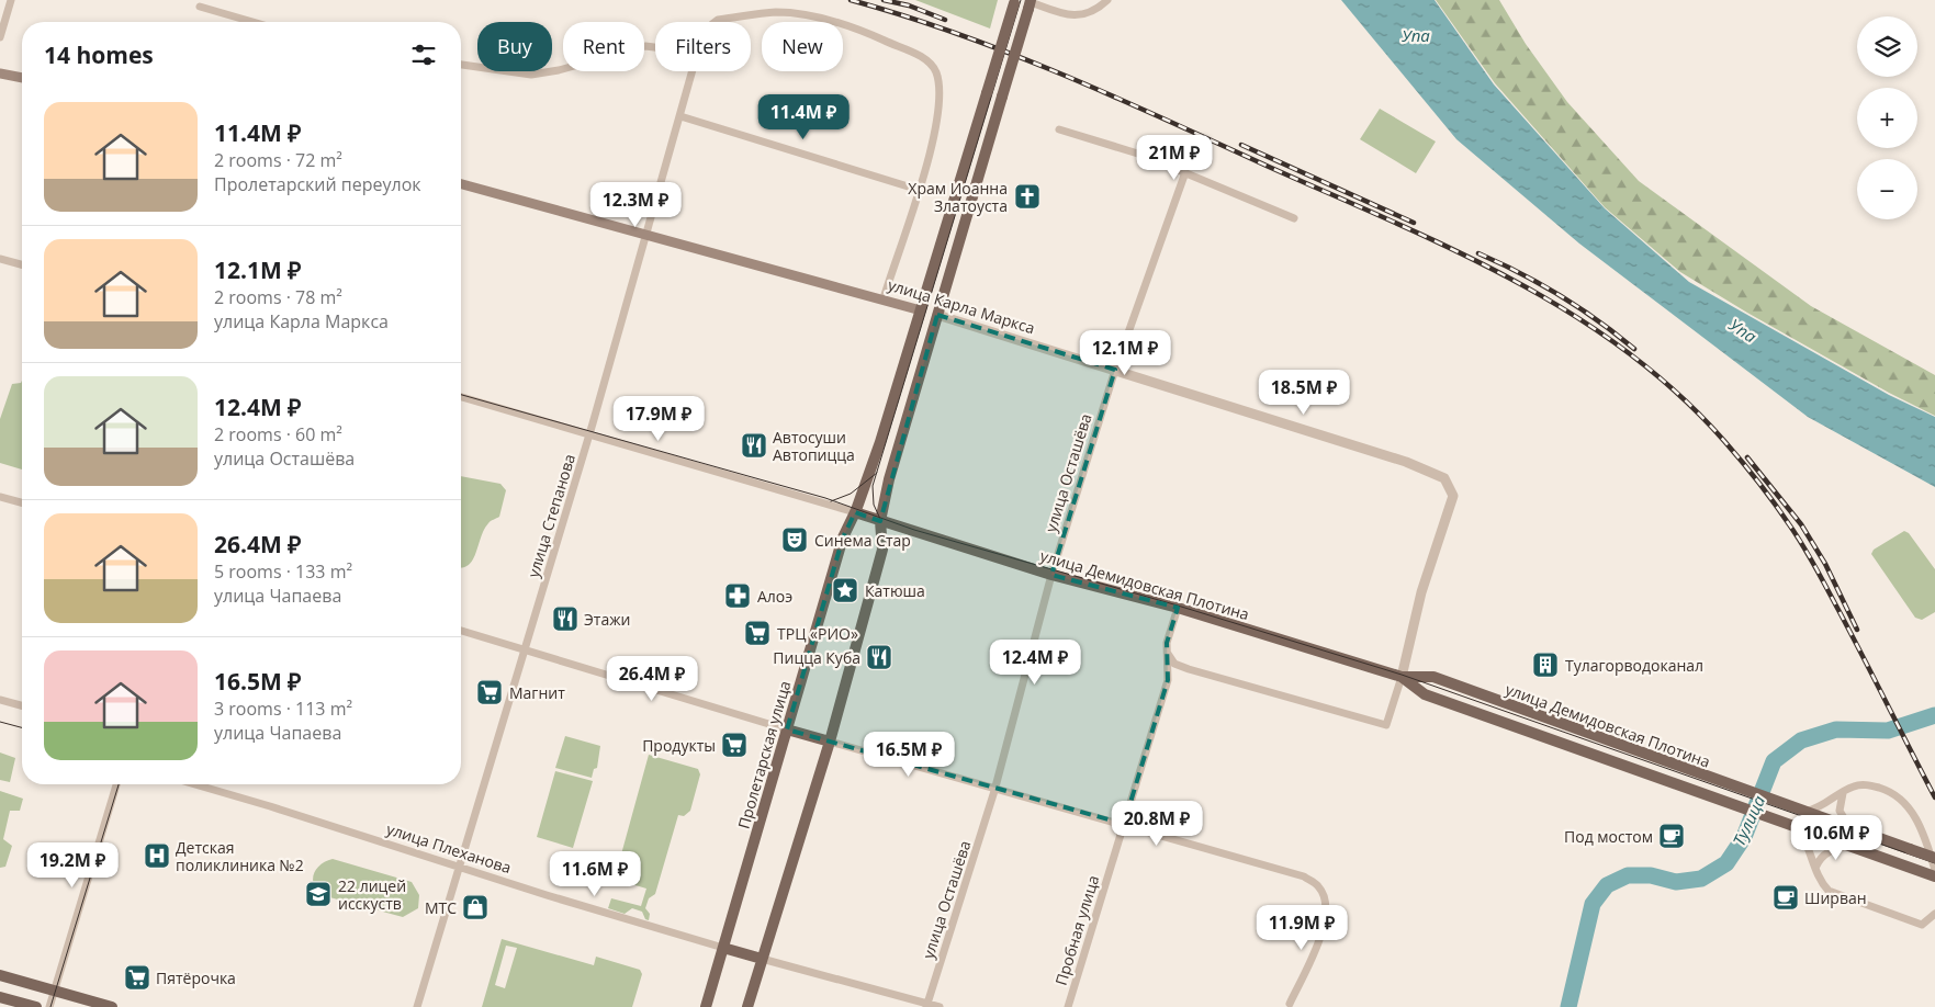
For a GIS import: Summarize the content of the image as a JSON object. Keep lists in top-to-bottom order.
{
  "streets": {
    "main road": [
      "улица Карла Маркса",
      "улица Демидовская Плотина",
      "Пролетарская улица",
      "улица Плеханова"
    ],
    "street": ["улица Осташёва", "улица Степанова", "Пробная улица"]
  },
  "crossings": [
    ["улица Карла Маркса", "улица Осташёва"],
    ["улица Карла Маркса", "улица Степанова"],
    ["улица Карла Маркса", "улица Демидовская Плотина"],
    ["улица Карла Маркса", "Пролетарская улица"],
    ["улица Осташёва", "улица Демидовская Плотина"],
    ["улица Осташёва", "улица Плеханова"],
    ["улица Степанова", "улица Плеханова"],
    ["улица Демидовская Плотина", "Пробная улица"],
    ["Пролетарская улица", "улица Плеханова"]
  ],
  "water": ["Упа", "Тулица"],
  "places": {
    "church": ["Храм Иоанна Златоуста"],
    "restaurant": ["Автосуши Автопицца", "Этажи", "Пицца Куба"],
    "theatre": ["Синема Стар"],
    "place": ["Катюша"],
    "pharmacy": ["Алоэ"],
    "supermarket": [
      "ТРЦ «РИО»",
      "Магнит",
      "Продукты",
      "Пятёрочка"
    ],
    "building": ["Тулагорводоканал"],
    "cafe": ["Под мостом", "Ширван"],
    "hospital": ["Детская поликлиника №2"],
    "school or university": ["22 лицей исскуств"],
    "shop": ["МТС"]
  },
  "page": {
    "map_buttons": ["+", "−"],
    "chip": [
      "Buy",
      "Rent",
      "Filters",
      "New"
    ],
    "heading": "14 homes",
    "list": [
      {
        "name": "11.4M ₽",
        "note": "2 rooms · 72 m² · Пролетарский переулок"
      },
      {
        "name": "12.1M ₽",
        "note": "2 rooms · 78 m² · улица Карла Маркса"
      },
      {
        "name": "12.4M ₽",
        "note": "2 rooms · 60 m² · улица Осташёва"
      },
      {
        "name": "26.4M ₽",
        "note": "5 rooms · 133 m² · улица Чапаева"
      },
      {
        "name": "16.5M ₽",
        "note": "3 rooms · 113 m² · улица Чапаева"
      }
    ],
    "price": [
      "11.4M ₽",
      "21M ₽",
      "12.3M ₽",
      "12.1M ₽",
      "18.5M ₽",
      "17.9M ₽",
      "12.4M ₽",
      "26.4M ₽",
      "16.5M ₽",
      "20.8M ₽",
      "10.6M ₽",
      "19.2M ₽",
      "11.6M ₽",
      "11.9M ₽"
    ]
  }
}
